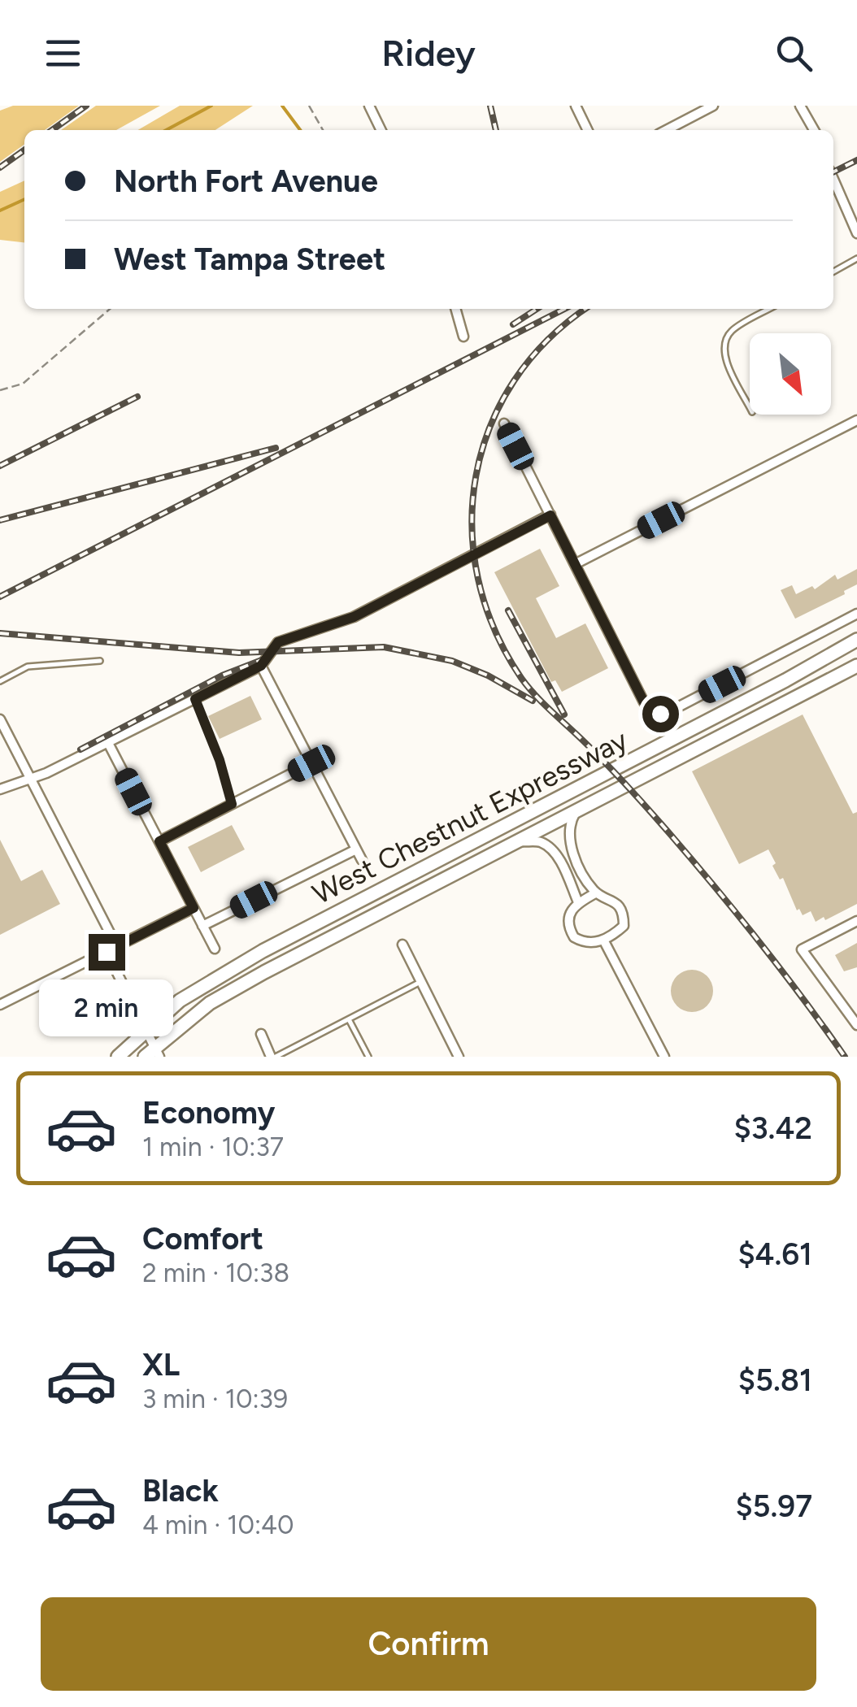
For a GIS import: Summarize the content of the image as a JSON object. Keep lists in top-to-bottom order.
{
  "streets": {
    "main road": ["West Chestnut Expressway"]
  },
  "north": "bottom right",
  "page": {
    "header": "Ridey",
    "banner": ["North Fort Avenue", "West Tampa Street"],
    "bubble": "2 min",
    "list": [
      {
        "name": "Economy",
        "note": "1 min · 10:37",
        "value": "$3.42"
      },
      {
        "name": "Comfort",
        "note": "2 min · 10:38",
        "value": "$4.61"
      },
      {
        "name": "XL",
        "note": "3 min · 10:39",
        "value": "$5.81"
      },
      {
        "name": "Black",
        "note": "4 min · 10:40",
        "value": "$5.97"
      }
    ],
    "buttons": "Confirm"
  }
}
